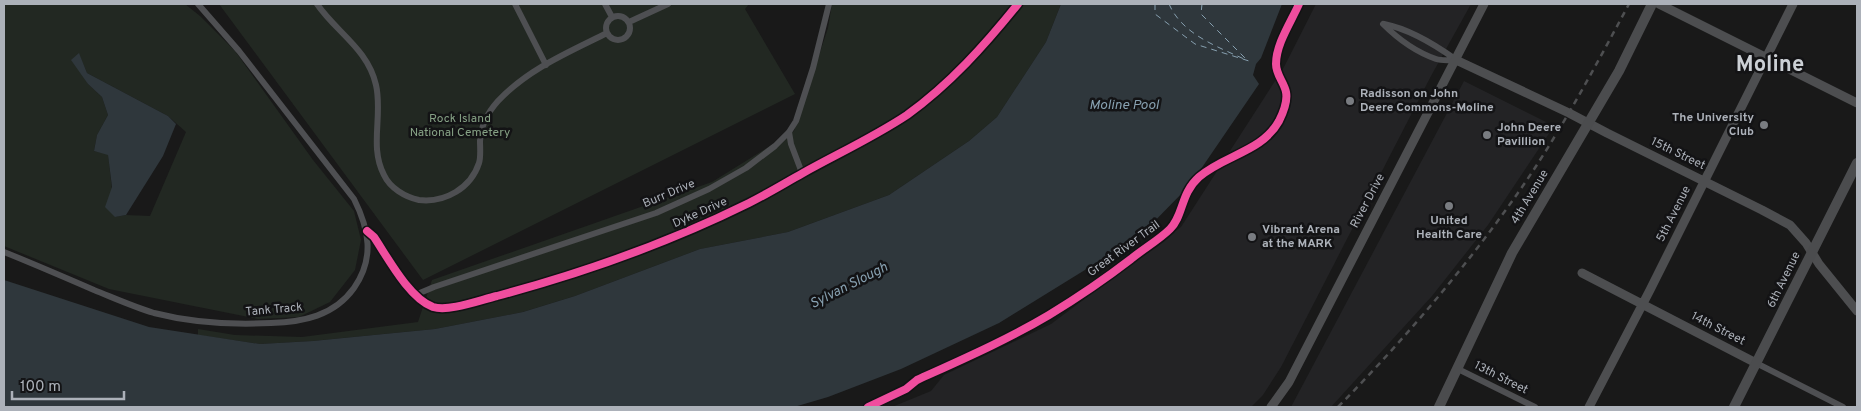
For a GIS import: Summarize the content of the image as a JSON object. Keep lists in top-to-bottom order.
{
  "streets": {
    "main road": ["4th Avenue", "6th Avenue"],
    "street": [
      "15th Street",
      "Burr Drive",
      "River Drive",
      "Dyke Drive",
      "5th Avenue",
      "Tank Track",
      "14th Street",
      "13th Street"
    ],
    "cycle path": ["Great River Trail"]
  },
  "crossings": [
    ["15th Street", "4th Avenue"],
    ["15th Street", "River Drive"],
    ["15th Street", "5th Avenue"],
    ["15th Street", "6th Avenue"],
    ["Burr Drive", "Dyke Drive"],
    ["4th Avenue", "13th Street"],
    ["Dyke Drive", "Tank Track"],
    ["5th Avenue", "14th Street"],
    ["6th Avenue", "14th Street"]
  ],
  "districts": ["Moline"],
  "water": ["Moline Pool", "Sylvan Slough"],
  "parks": ["Rock Island National Cemetery"],
  "places": [
    "Radisson on John Deere Commons-Moline",
    "The University Club",
    "John Deere Pavillion",
    "United Health Care",
    "Vibrant Arena at the MARK"
  ],
  "scale_bar": "100 m"
}
